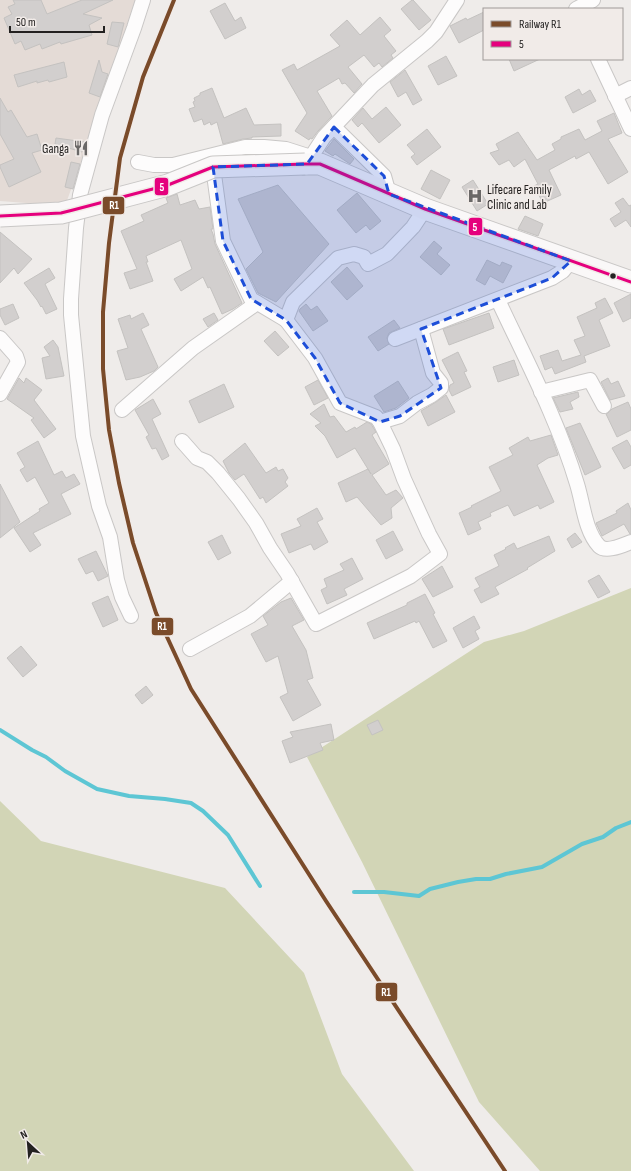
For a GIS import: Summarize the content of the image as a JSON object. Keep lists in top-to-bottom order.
{
  "places": {
    "restaurant": ["Ganga"],
    "hospital": ["Lifecare Family Clinic and Lab"]
  },
  "lines": ["rail line R1", "transit line 5"],
  "legend": ["Railway R1", "5"],
  "scale_bar": "50 m",
  "north": "top left"
}
